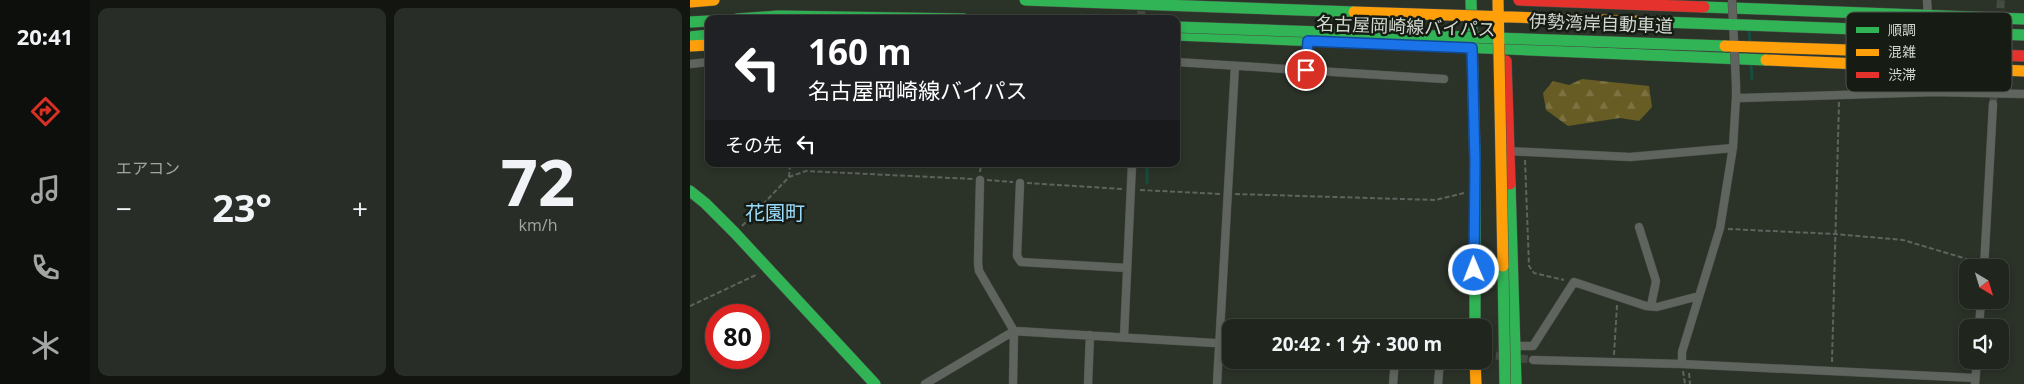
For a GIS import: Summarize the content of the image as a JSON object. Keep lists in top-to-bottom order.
{
  "streets": {
    "main road": ["伊勢湾岸自動車道", "名古屋岡崎線バイパス"]
  },
  "districts": ["花園町"],
  "legend": ["順調", "混雑", "渋滞"],
  "north": "bottom right",
  "page": {
    "tabs": "20:41",
    "tile": [
      "エアコン",
      ["72", "km/h"]
    ],
    "turn": ["160 m", "名古屋岡崎線バイパス"],
    "then": "その先",
    "heat": ["−", "23°", "+"],
    "limit": "80",
    "trip": "20:42 · 1 分 · 300 m"
  }
}
